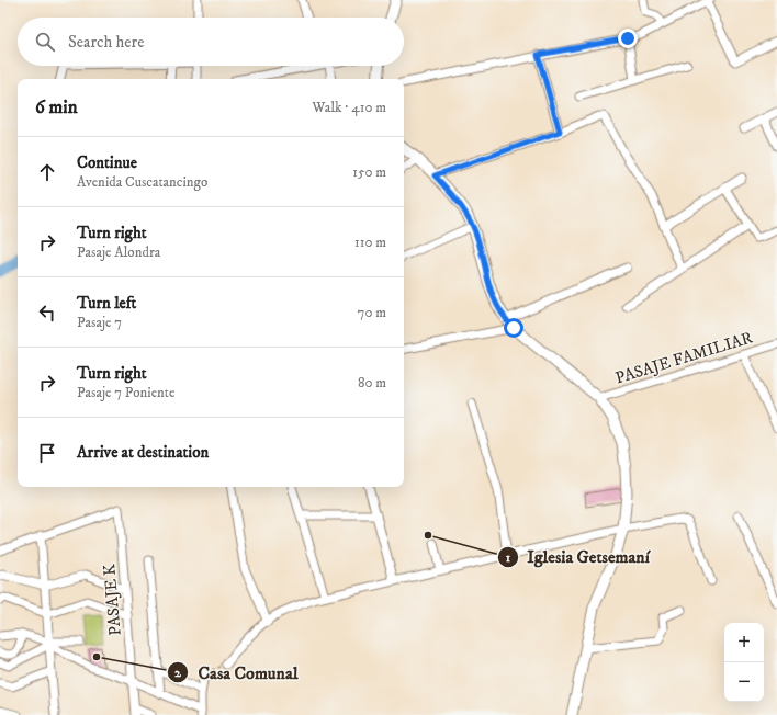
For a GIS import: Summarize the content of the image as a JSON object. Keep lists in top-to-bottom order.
{
  "streets": {
    "street": ["PASAJE FAMILIAR", "PASAJE K"]
  },
  "places": ["Iglesia Getsemaní", "Casa Comunal"],
  "page": {
    "search": "Search here",
    "heading": ["6 min", "Walk · 410 m"],
    "list": [
      ["Continue", "Avenida Cuscatancingo", "150 m"],
      ["Turn right", "Pasaje Alondra", "110 m"],
      ["Turn left", "Pasaje 7", "70 m"],
      ["Turn right", "Pasaje 7 Poniente", "80 m"],
      "Arrive at destination"
    ],
    "map_buttons": ["+", "−"]
  }
}
